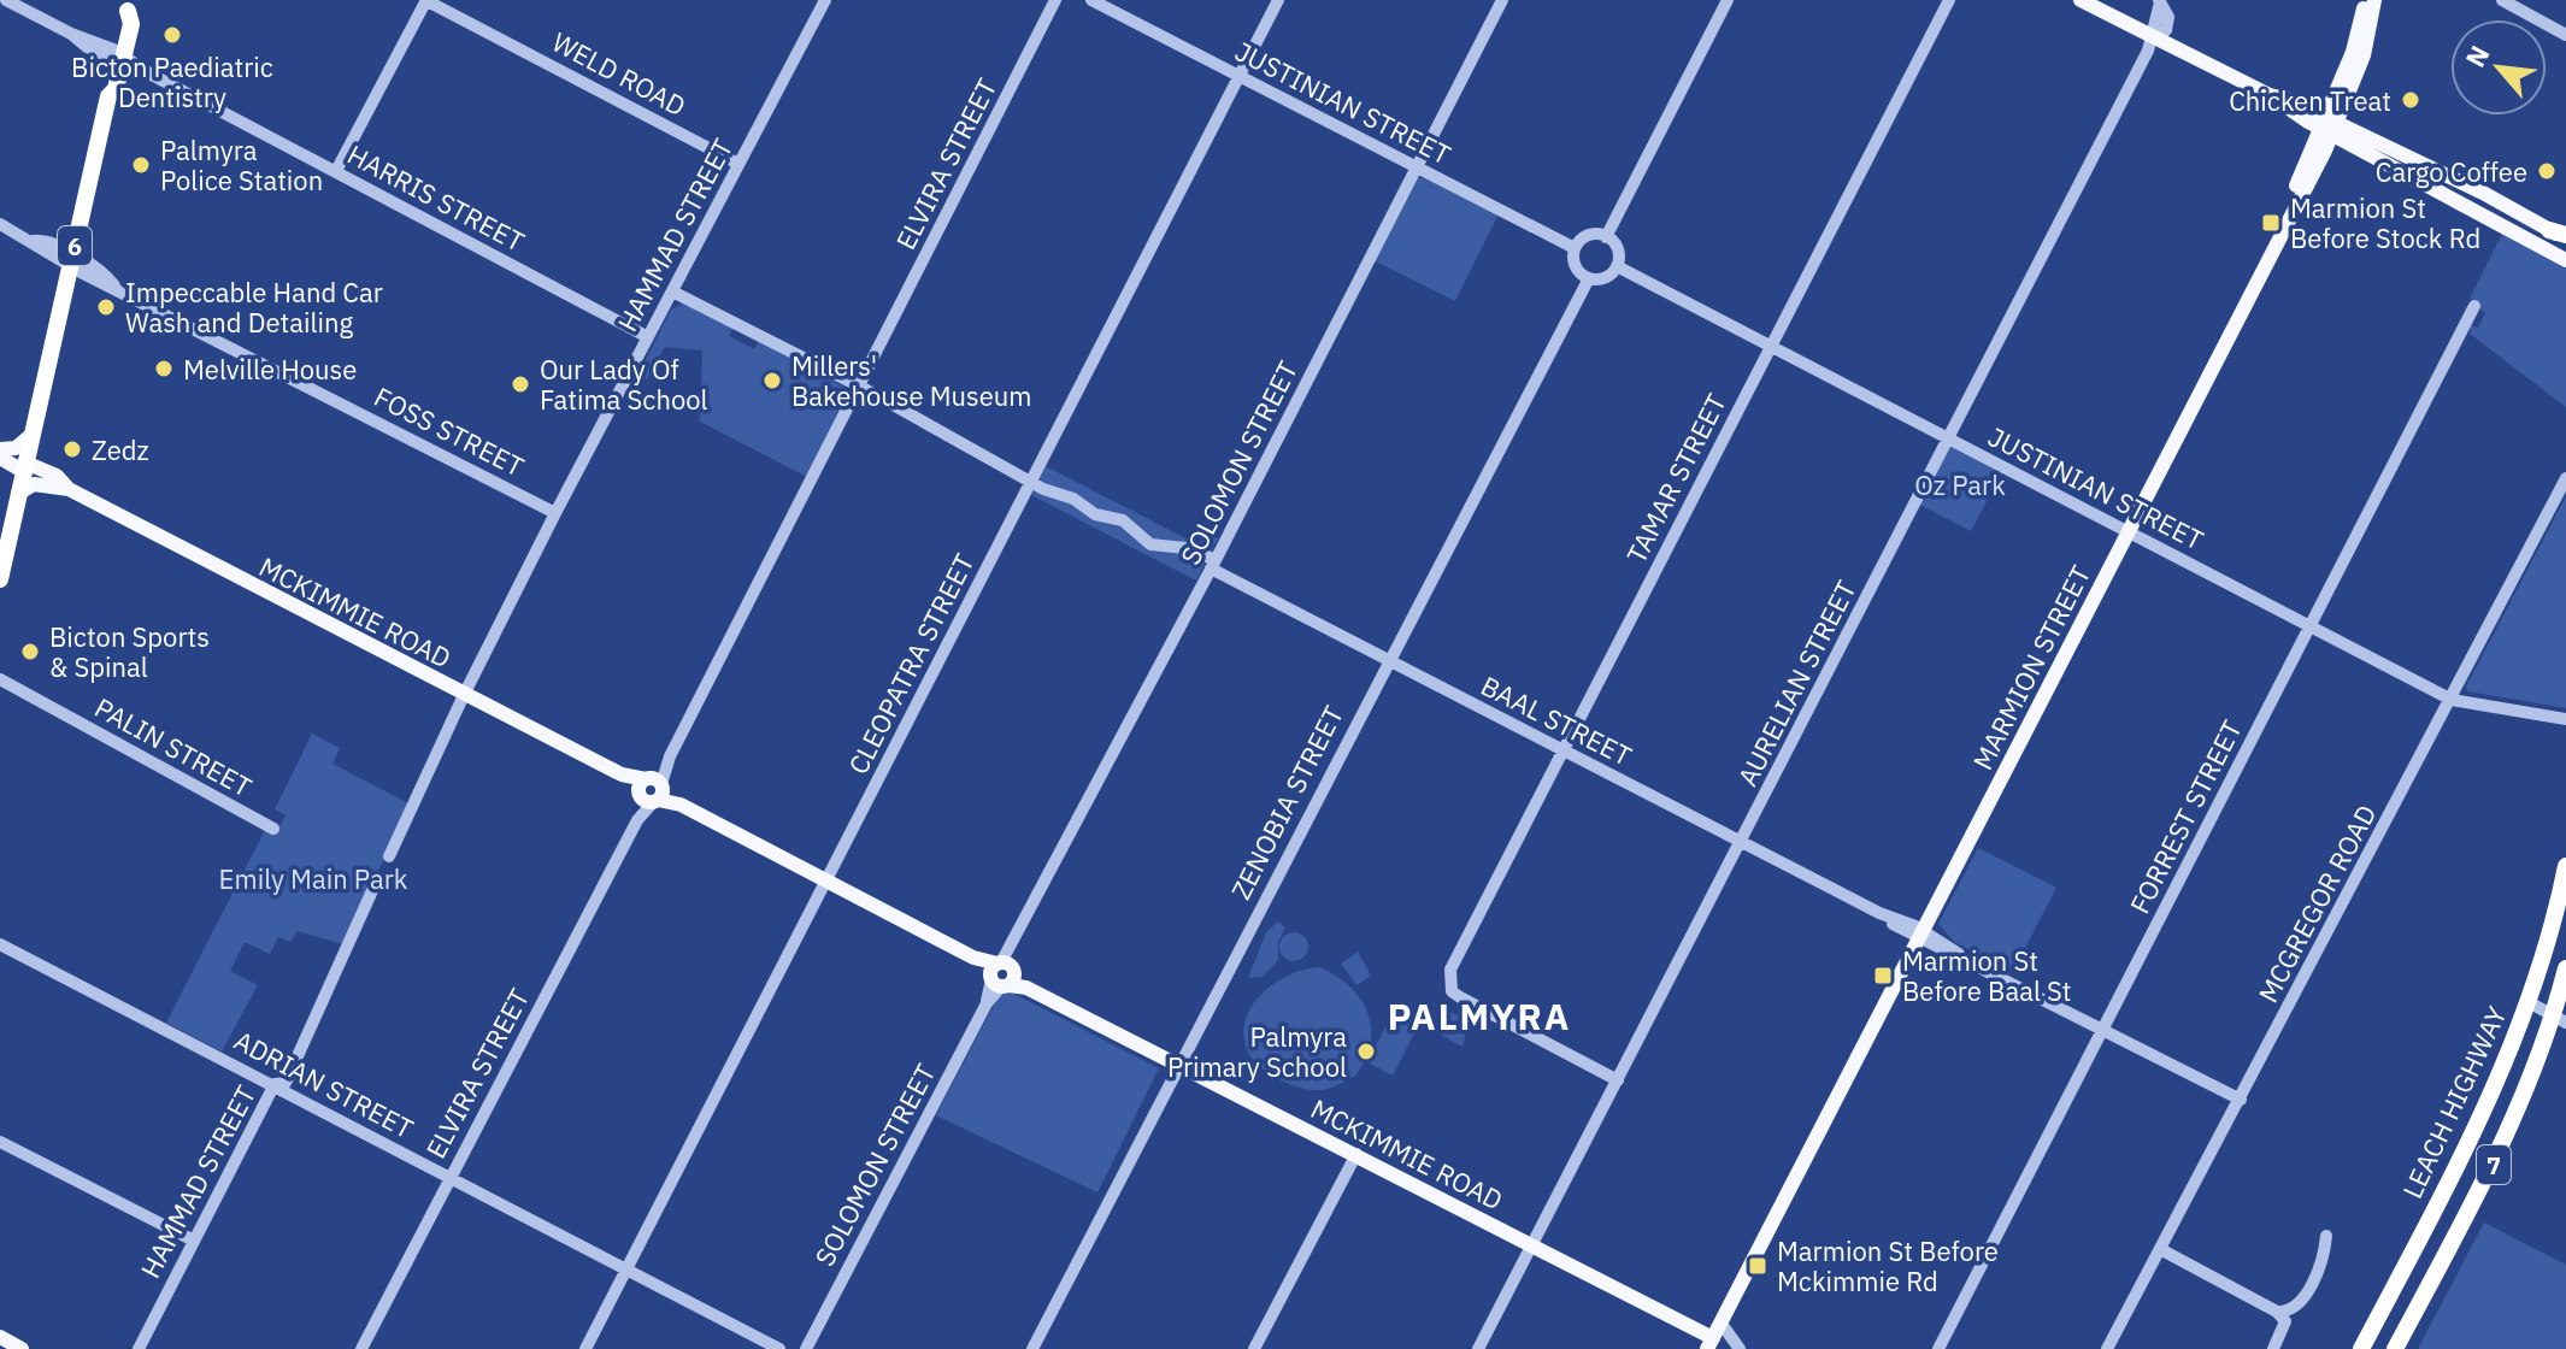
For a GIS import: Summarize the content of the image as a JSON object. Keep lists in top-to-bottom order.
{
  "streets": {
    "highway": ["6", "LEACH HIGHWAY", "7"],
    "main road": ["MCKIMMIE ROAD", "MARMION STREET"],
    "street": [
      "WELD ROAD",
      "JUSTINIAN STREET",
      "ELVIRA STREET",
      "HARRIS STREET",
      "HAMMAD STREET",
      "FOSS STREET",
      "SOLOMON STREET",
      "TAMAR STREET",
      "CLEOPATRA STREET",
      "AURELIAN STREET",
      "BAAL STREET",
      "PALIN STREET",
      "ZENOBIA STREET",
      "FORREST STREET",
      "MCGREGOR ROAD",
      "ADRIAN STREET"
    ]
  },
  "crossings": [
    ["WELD ROAD", "HAMMAD STREET"],
    ["JUSTINIAN STREET", "SOLOMON STREET"],
    ["JUSTINIAN STREET", "TAMAR STREET"],
    ["JUSTINIAN STREET", "CLEOPATRA STREET"],
    ["JUSTINIAN STREET", "MARMION STREET"],
    ["JUSTINIAN STREET", "AURELIAN STREET"],
    ["JUSTINIAN STREET", "ZENOBIA STREET"],
    ["JUSTINIAN STREET", "FORREST STREET"],
    ["JUSTINIAN STREET", "MCGREGOR ROAD"],
    ["ELVIRA STREET", "MCKIMMIE ROAD"],
    ["ELVIRA STREET", "BAAL STREET"],
    ["ELVIRA STREET", "ADRIAN STREET"],
    ["HARRIS STREET", "HAMMAD STREET"],
    ["HARRIS STREET", "6"],
    ["HAMMAD STREET", "FOSS STREET"],
    ["HAMMAD STREET", "MCKIMMIE ROAD"],
    ["HAMMAD STREET", "BAAL STREET"],
    ["HAMMAD STREET", "ADRIAN STREET"],
    ["6", "FOSS STREET"],
    ["6", "MCKIMMIE ROAD"],
    ["SOLOMON STREET", "MCKIMMIE ROAD"],
    ["SOLOMON STREET", "BAAL STREET"],
    ["TAMAR STREET", "AURELIAN STREET"],
    ["TAMAR STREET", "BAAL STREET"],
    ["MCKIMMIE ROAD", "MARMION STREET"],
    ["MCKIMMIE ROAD", "AURELIAN STREET"],
    ["MCKIMMIE ROAD", "ZENOBIA STREET"],
    ["CLEOPATRA STREET", "BAAL STREET"],
    ["CLEOPATRA STREET", "ADRIAN STREET"],
    ["MARMION STREET", "BAAL STREET"],
    ["AURELIAN STREET", "BAAL STREET"],
    ["BAAL STREET", "ZENOBIA STREET"],
    ["BAAL STREET", "FORREST STREET"],
    ["BAAL STREET", "MCGREGOR ROAD"]
  ],
  "districts": ["PALMYRA"],
  "parks": ["Oz Park", "Emily Main Park"],
  "places": {
    "other": [
      "Bicton Paediatric Dentistry",
      "Chicken Treat",
      "Palmyra Police Station",
      "Cargo Coffee",
      "Impeccable Hand Car Wash and Detailing",
      "Melville House",
      "Millers' Bakehouse Museum",
      "Our Lady Of Fatima School",
      "Zedz",
      "Bicton Sports & Spinal",
      "Palmyra Primary School"
    ],
    "transit": ["Marmion St Before Stock Rd", "Marmion St Before Baal St", "Marmion St Before Mckimmie Rd"]
  },
  "north": "top left"
}
